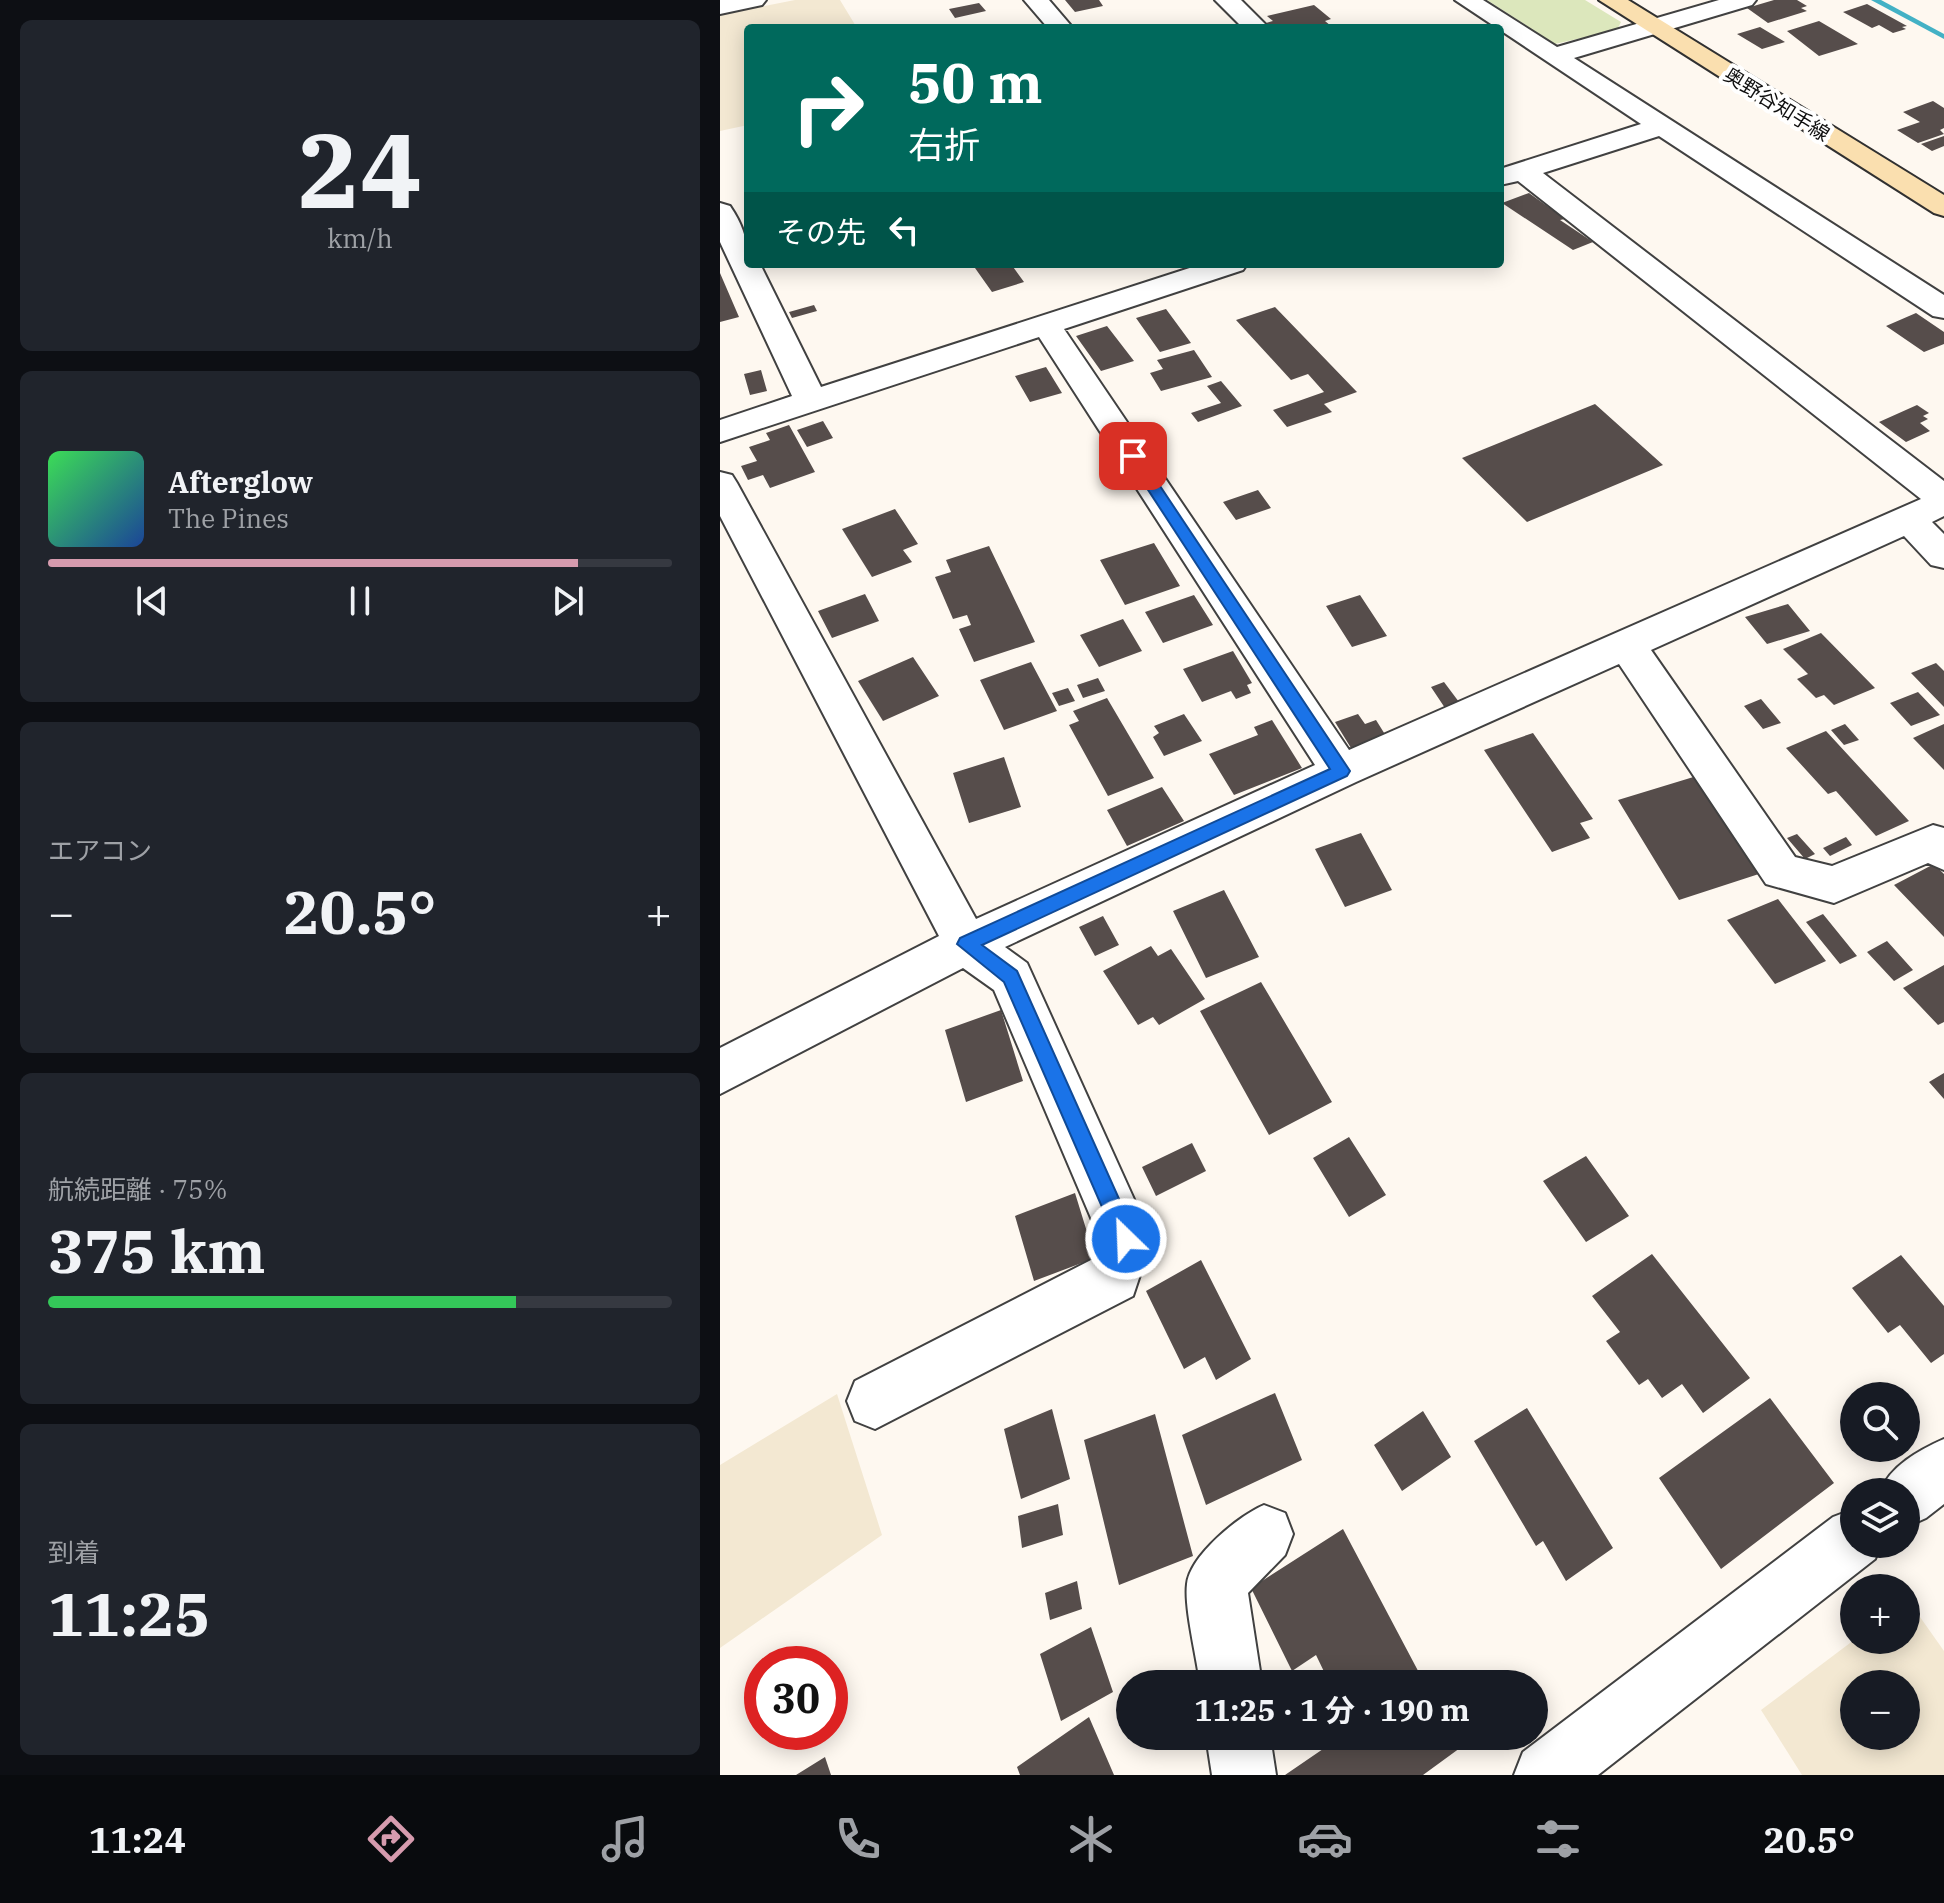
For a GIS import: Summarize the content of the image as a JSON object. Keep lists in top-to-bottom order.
{
  "streets": {
    "main road": ["奥野谷知手線"]
  },
  "page": {
    "tile": [
      ["24", "km/h"],
      "エアコン",
      ["航続距離 · 75%", "375 km"],
      ["到着", "11:25"]
    ],
    "turn": ["50 m", "右折"],
    "then": "その先",
    "song": ["Afterglow", "The Pines"],
    "heat": ["−", "20.5°", "+"],
    "map_buttons": ["+", "−"],
    "limit": "30",
    "trip": "11:25 · 1 分 · 190 m",
    "tabs": ["11:24", "20.5°"]
  }
}
